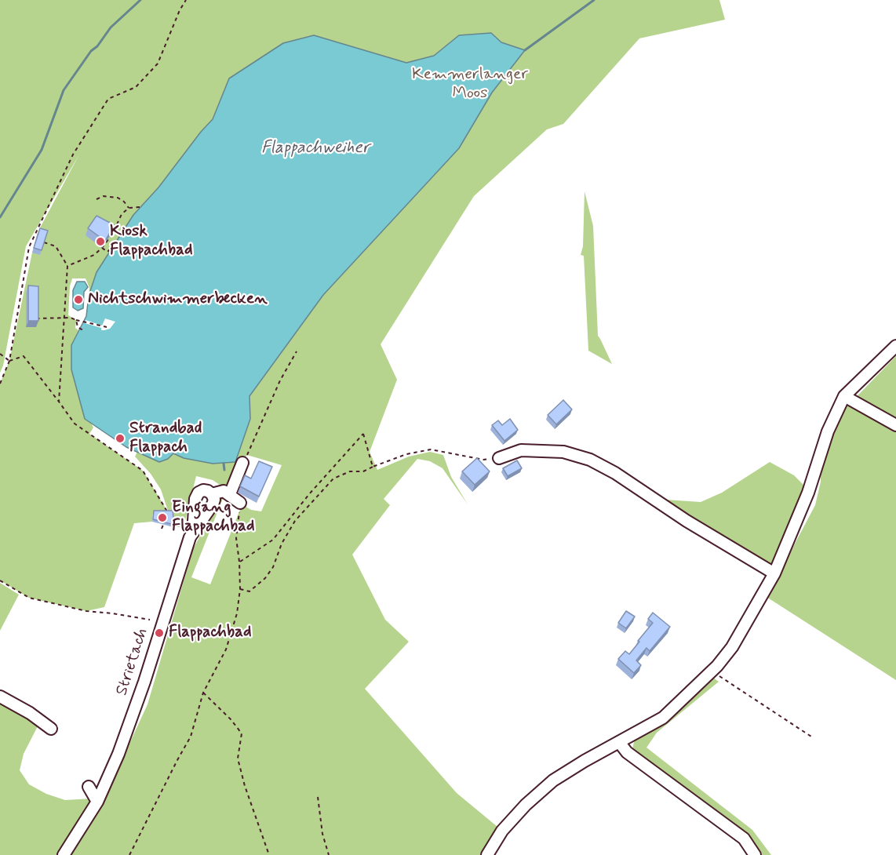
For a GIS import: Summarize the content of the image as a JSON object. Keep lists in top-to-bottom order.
{
  "streets": {
    "street": ["Strietach"]
  },
  "water": ["Flappachweiher"],
  "parks": ["Kemmerlanger Moos"],
  "places": [
    "Kiosk Flappachbad",
    "Nichtschwimmerbecken",
    "Strandbad Flappach",
    "Eingang Flappachbad",
    "Flappachbad"
  ]
}
